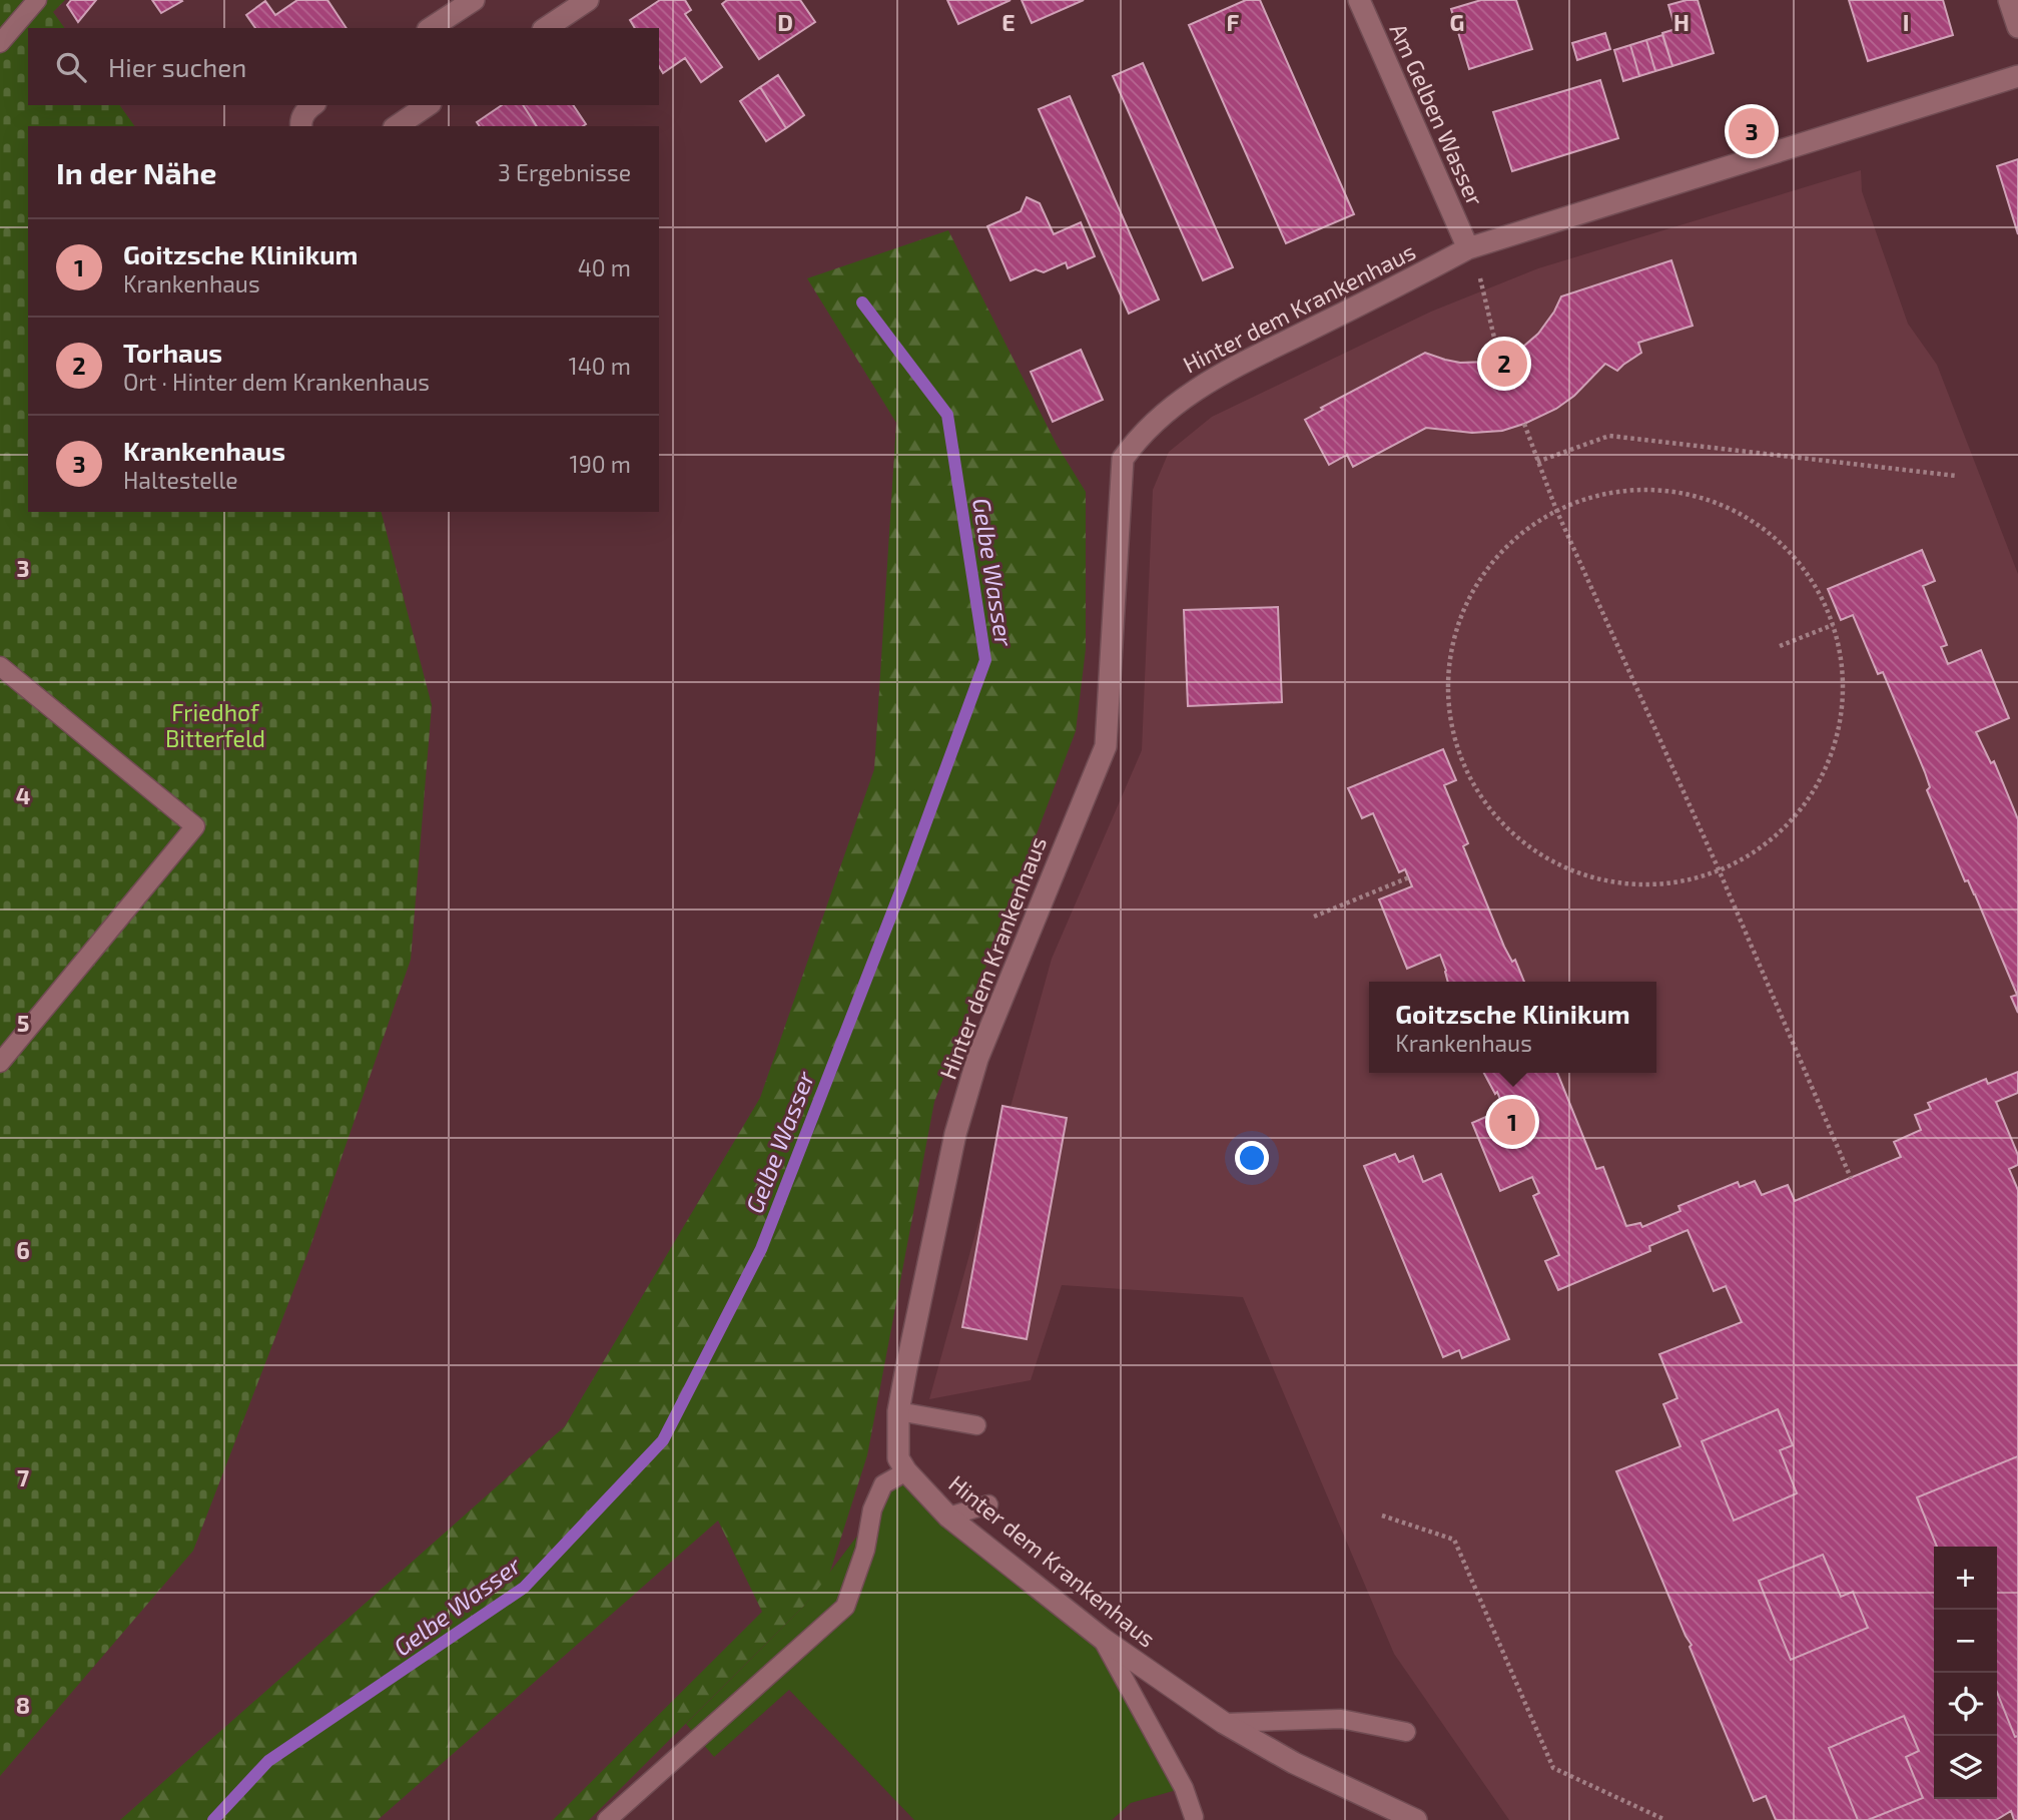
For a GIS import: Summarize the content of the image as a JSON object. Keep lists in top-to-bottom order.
{
  "streets": {
    "street": ["Am Gelben Wasser", "Hinter dem Krankenhaus"]
  },
  "crossings": [
    ["Am Gelben Wasser", "Hinter dem Krankenhaus"]
  ],
  "water": ["Gelbe Wasser"],
  "parks": ["Friedhof Bitterfeld"],
  "page": {
    "search": "Hier suchen",
    "pins": ["3", "2", "1"],
    "heading": ["In der Nähe", "3 Ergebnisse"],
    "list": [
      {
        "mark": "1",
        "name": "Goitzsche Klinikum",
        "note": "Krankenhaus",
        "value": "40 m"
      },
      {
        "mark": "2",
        "name": "Torhaus",
        "note": "Ort · Hinter dem Krankenhaus",
        "value": "140 m"
      },
      {
        "mark": "3",
        "name": "Krankenhaus",
        "note": "Haltestelle",
        "value": "190 m"
      }
    ],
    "popup": ["Goitzsche Klinikum", "Krankenhaus"],
    "map_buttons": ["+", "−"]
  },
  "grid": {
    "columns": [
      "D",
      "E",
      "F",
      "G",
      "H",
      "I"
    ],
    "rows": [
      "3",
      "4",
      "5",
      "6",
      "7",
      "8"
    ]
  }
}
